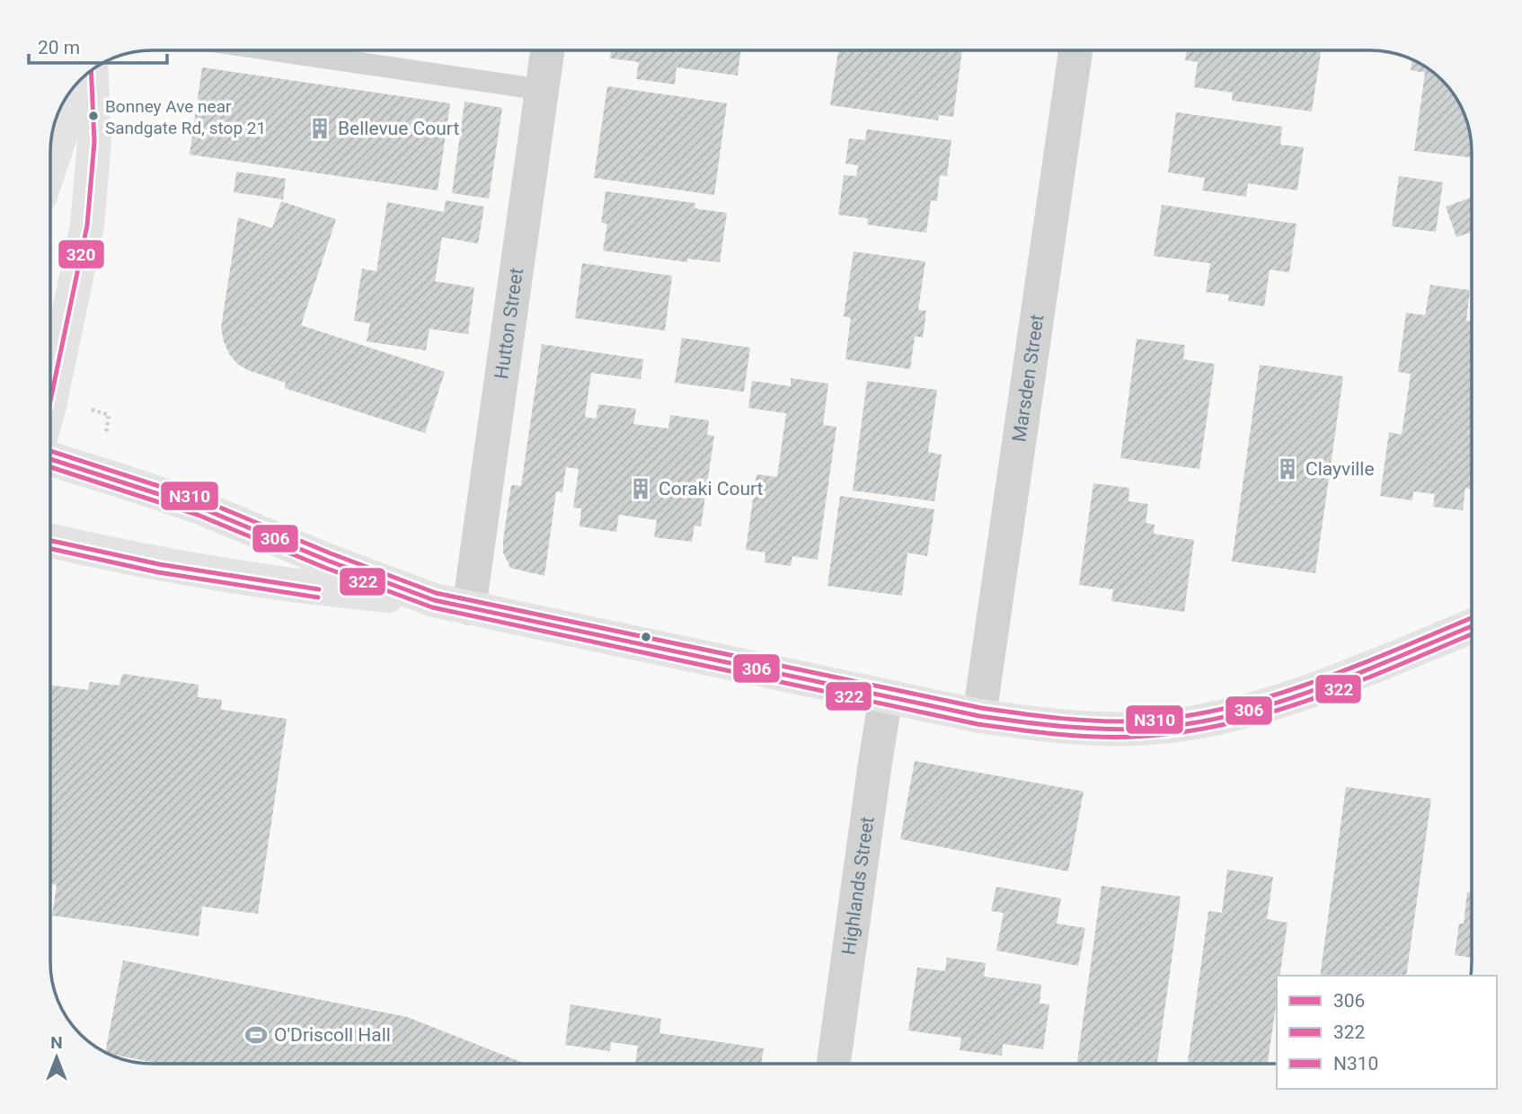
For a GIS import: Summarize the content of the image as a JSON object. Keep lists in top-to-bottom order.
{
  "streets": {
    "street": ["Hutton Street", "Marsden Street", "Highlands Street"]
  },
  "places": {
    "other": ["Bonney Ave near Sandgate Rd, stop 21"],
    "building": ["Bellevue Court", "Clayville", "Coraki Court"],
    "sports": ["O'Driscoll Hall"]
  },
  "lines": [
    "transit line 320",
    "transit line N310",
    "transit line 306",
    "transit line 322"
  ],
  "legend": ["306", "322", "N310"],
  "scale_bar": "20 m",
  "north": "top"
}
